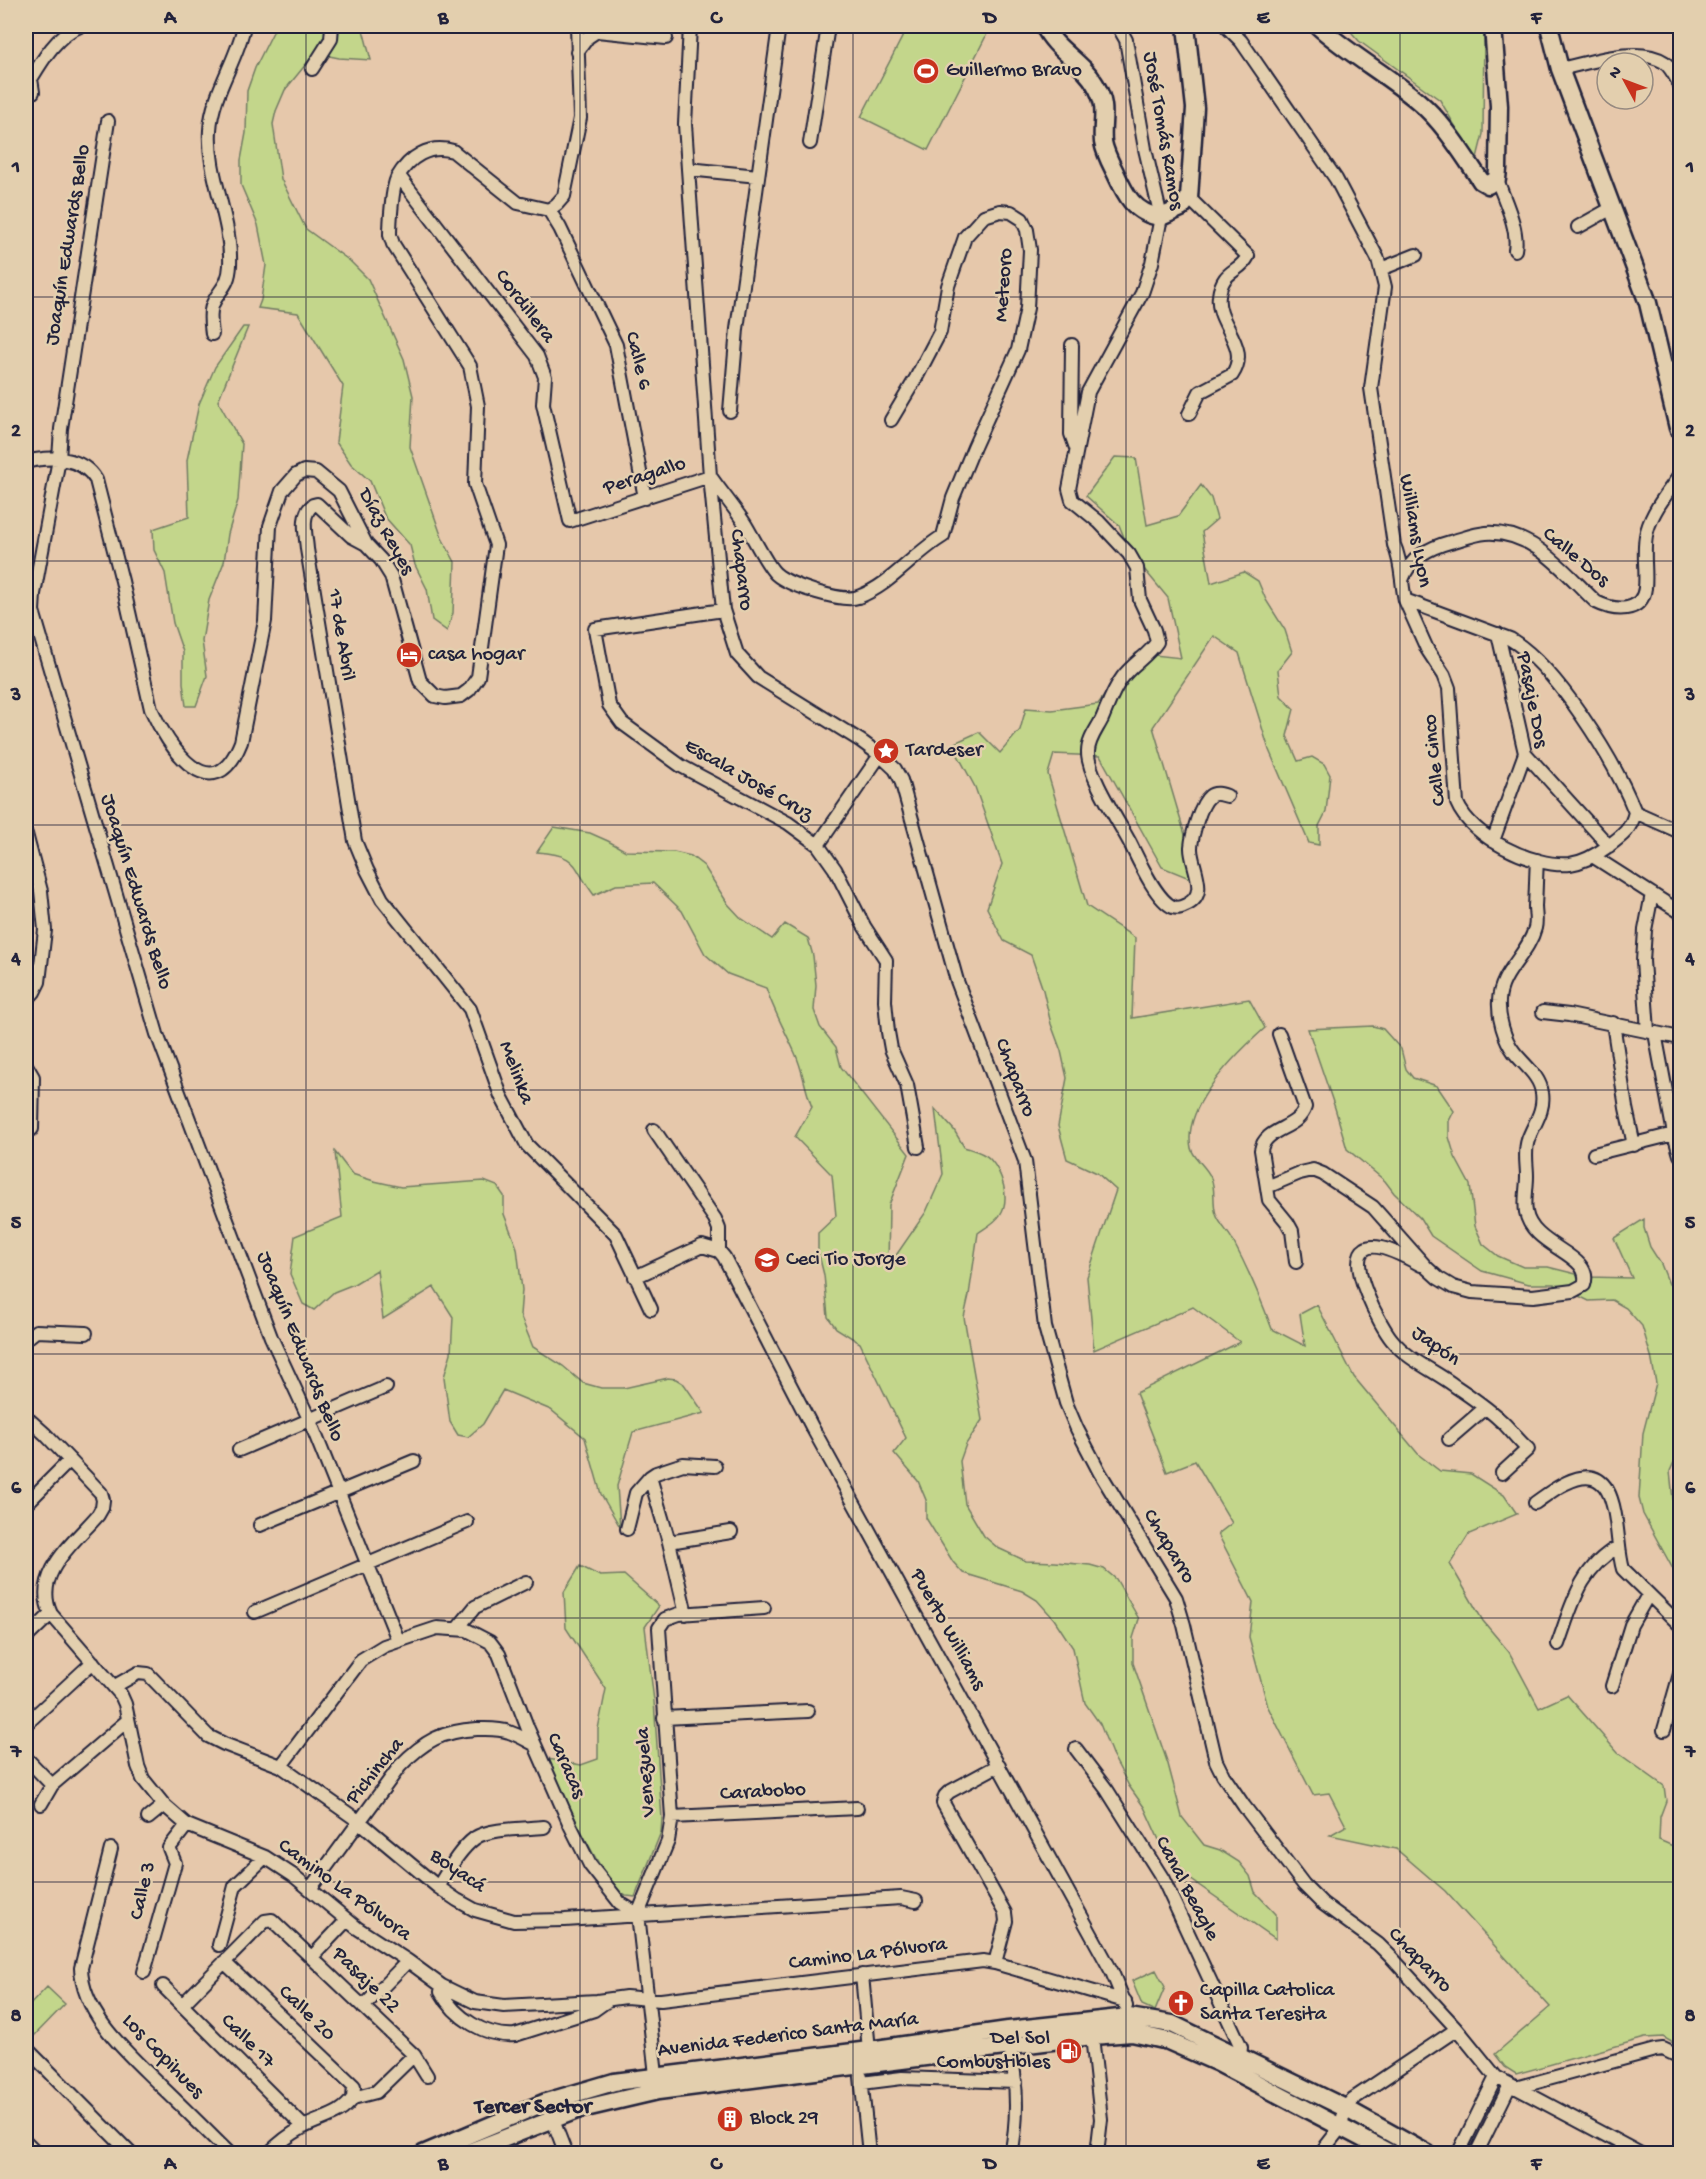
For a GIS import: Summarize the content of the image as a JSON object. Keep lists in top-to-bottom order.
{
  "streets": {
    "main road": ["Avenida Federico Santa María"],
    "street": [
      "José Tomás Ramos",
      "Joaquín Edwards Bello",
      "Meteoro",
      "Cordillera",
      "Calle 6",
      "Peragallo",
      "Williams Lyon",
      "Díaz Reyes",
      "Calle Dos",
      "Chaparro",
      "17 de Abril",
      "Pasaje Dos",
      "Calle Cinco",
      "Escala José Cruz",
      "Melinka",
      "Japón",
      "Puerto Williams",
      "Caracas",
      "Pichincha",
      "Venezuela",
      "Carabobo",
      "Boyacá",
      "Canal Beagle",
      "Calle 3",
      "Camino La Pólvora",
      "Pasaje 22",
      "Calle 20",
      "Calle 17",
      "Los Copihues"
    ]
  },
  "crossings": [
    ["Joaquín Edwards Bello", "Díaz Reyes"],
    ["Meteoro", "Peragallo"],
    ["Cordillera", "Peragallo"],
    ["Cordillera", "Díaz Reyes"],
    ["Calle 6", "Peragallo"],
    ["Peragallo", "Chaparro"],
    ["Williams Lyon", "Calle Dos"],
    ["Williams Lyon", "Pasaje Dos"],
    ["Williams Lyon", "Calle Cinco"],
    ["Díaz Reyes", "17 de Abril"],
    ["Chaparro", "Escala José Cruz"],
    ["17 de Abril", "Melinka"],
    ["Pasaje Dos", "Calle Cinco"],
    ["Puerto Williams", "Camino La Pólvora"],
    ["Puerto Williams", "Avenida Federico Santa María"],
    ["Caracas", "Pichincha"],
    ["Caracas", "Venezuela"],
    ["Caracas", "Boyacá"],
    ["Pichincha", "Boyacá"],
    ["Pichincha", "Camino La Pólvora"],
    ["Venezuela", "Carabobo"],
    ["Venezuela", "Boyacá"],
    ["Venezuela", "Camino La Pólvora"],
    ["Venezuela", "Avenida Federico Santa María"],
    ["Boyacá", "Camino La Pólvora"],
    ["Canal Beagle", "Avenida Federico Santa María"],
    ["Calle 3", "Camino La Pólvora"],
    ["Camino La Pólvora", "Avenida Federico Santa María"],
    ["Pasaje 22", "Calle 20"]
  ],
  "districts": ["Tercer Sector"],
  "places": {
    "sports": ["Guillermo Bravo"],
    "hotel": ["casa hogar"],
    "place": ["Tardeser"],
    "school or university": ["Ceci Tio Jorge"],
    "church": ["Capilla Catolica Santa Teresita"],
    "fuel station": ["Del Sol Combustibles"],
    "building": ["Block 29"]
  },
  "north": "top left",
  "grid": {
    "columns": [
      "A",
      "B",
      "C",
      "D",
      "E",
      "F"
    ],
    "rows": [
      "1",
      "2",
      "3",
      "4",
      "5",
      "6",
      "7",
      "8"
    ]
  }
}
